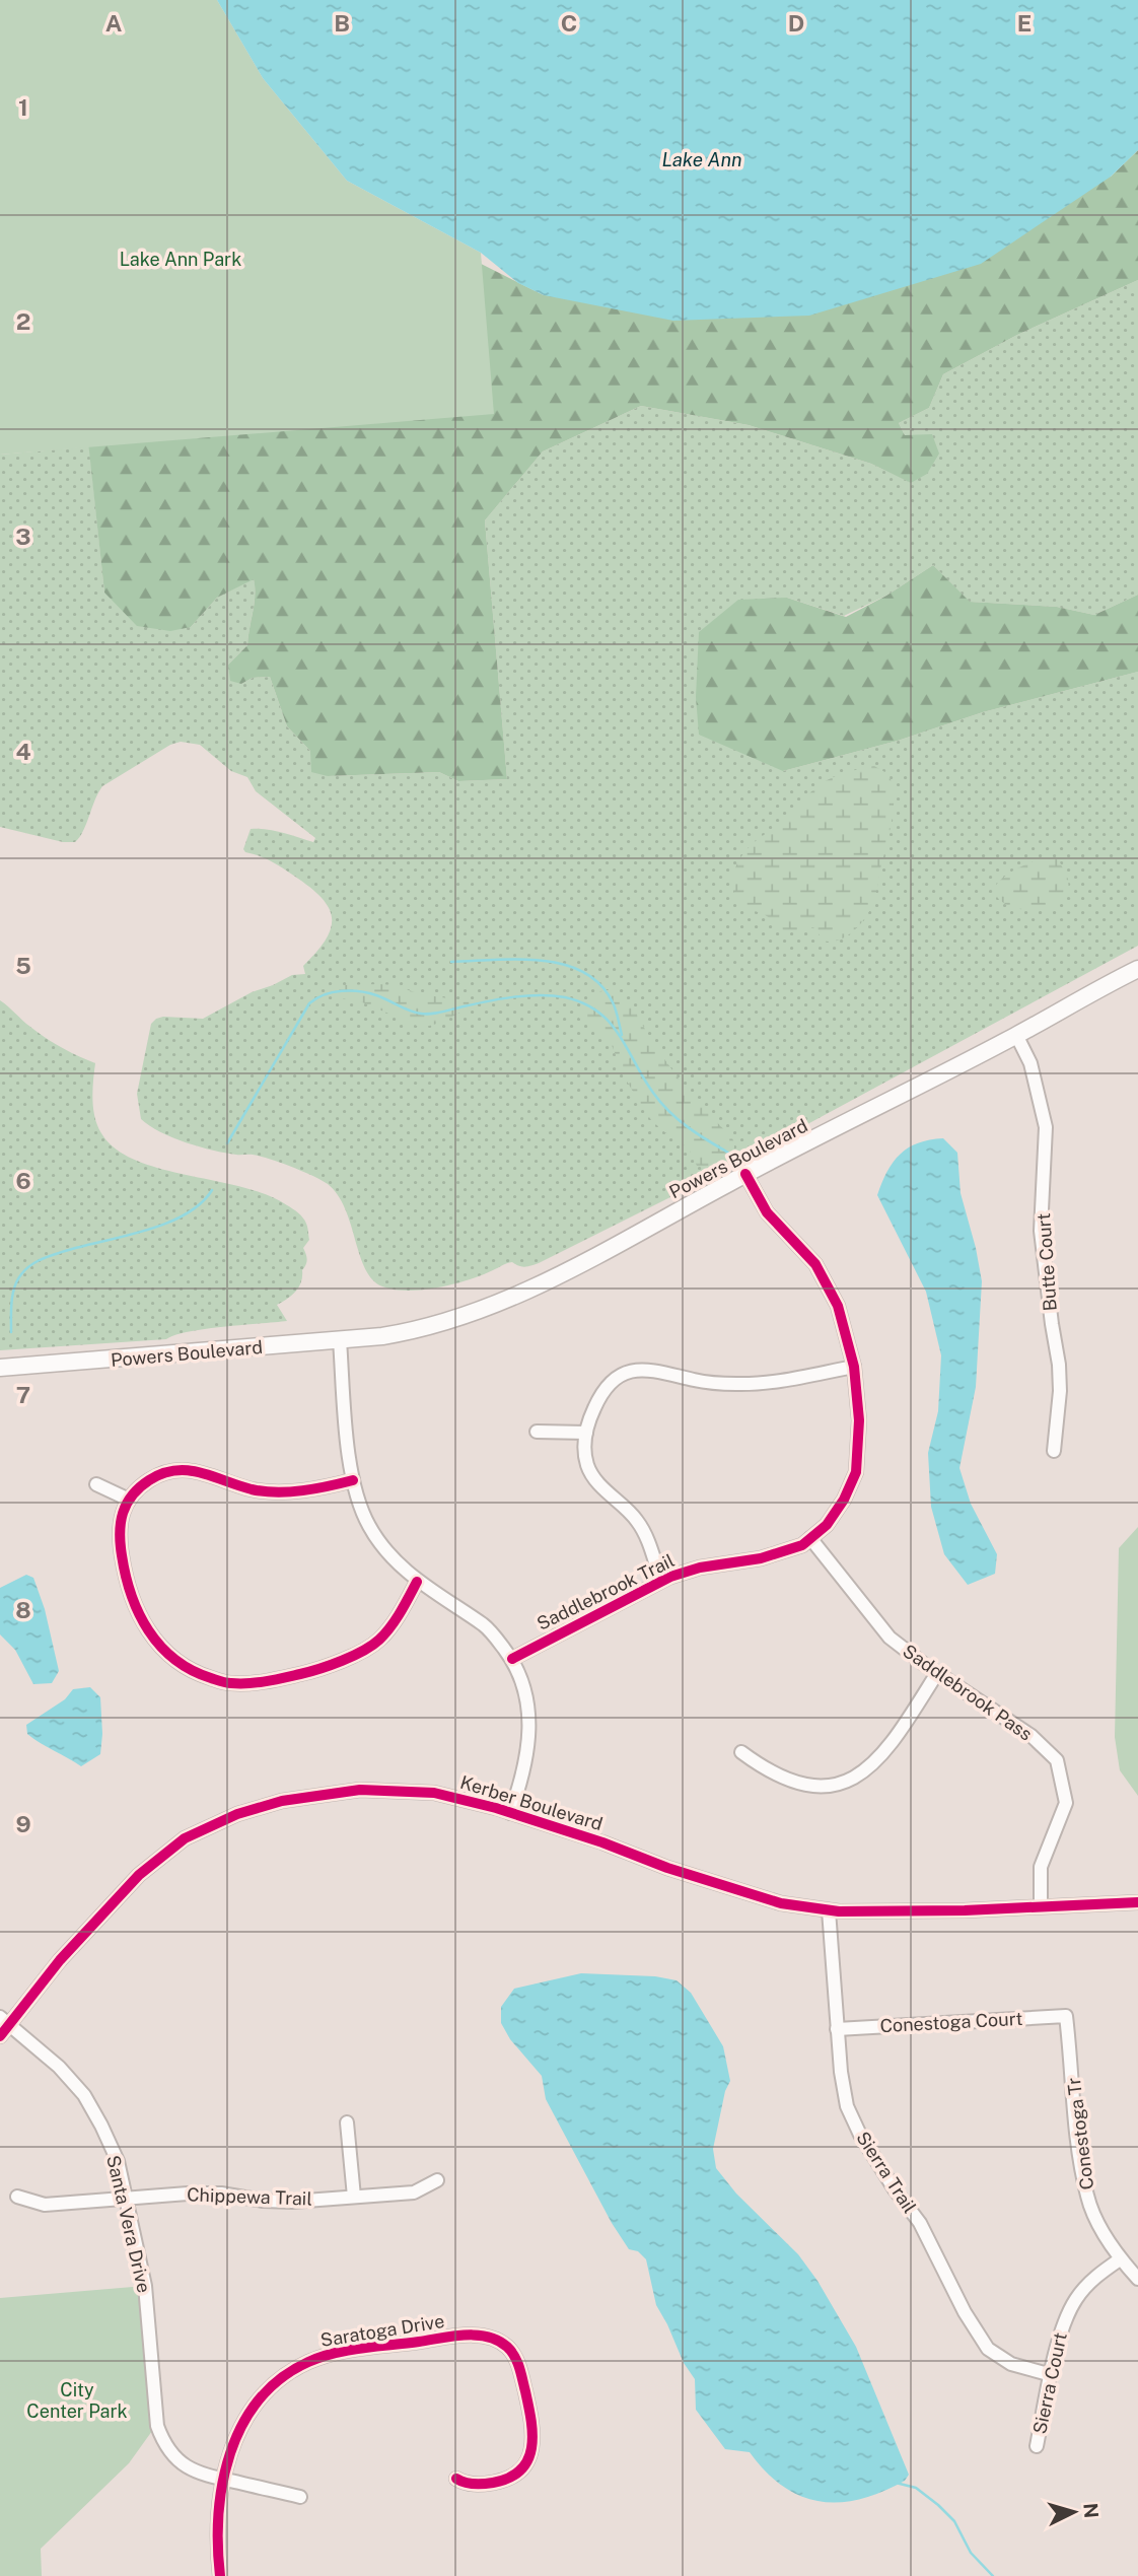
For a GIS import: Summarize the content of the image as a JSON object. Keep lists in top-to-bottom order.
{
  "streets": {
    "main road": ["Powers Boulevard"],
    "street": [
      "Butte Court",
      "Saddlebrook Trail",
      "Saddlebrook Pass",
      "Kerber Boulevard",
      "Conestoga Court",
      "Conestoga Tr",
      "Sierra Trail",
      "Chippewa Trail",
      "Santa Vera Drive",
      "Saratoga Drive",
      "Sierra Court"
    ]
  },
  "crossings": [
    ["Powers Boulevard", "Butte Court"],
    ["Powers Boulevard", "Saddlebrook Trail"],
    ["Saddlebrook Trail", "Saddlebrook Pass"],
    ["Saddlebrook Pass", "Kerber Boulevard"],
    ["Kerber Boulevard", "Sierra Trail"],
    ["Kerber Boulevard", "Santa Vera Drive"],
    ["Conestoga Court", "Conestoga Tr"],
    ["Conestoga Court", "Sierra Trail"],
    ["Conestoga Tr", "Sierra Court"],
    ["Sierra Trail", "Sierra Court"],
    ["Chippewa Trail", "Santa Vera Drive"],
    ["Santa Vera Drive", "Saratoga Drive"]
  ],
  "water": ["Lake Ann"],
  "parks": ["Lake Ann Park", "City Center Park"],
  "north": "right",
  "grid": {
    "columns": [
      "A",
      "B",
      "C",
      "D",
      "E"
    ],
    "rows": [
      "1",
      "2",
      "3",
      "4",
      "5",
      "6",
      "7",
      "8",
      "9"
    ]
  }
}
